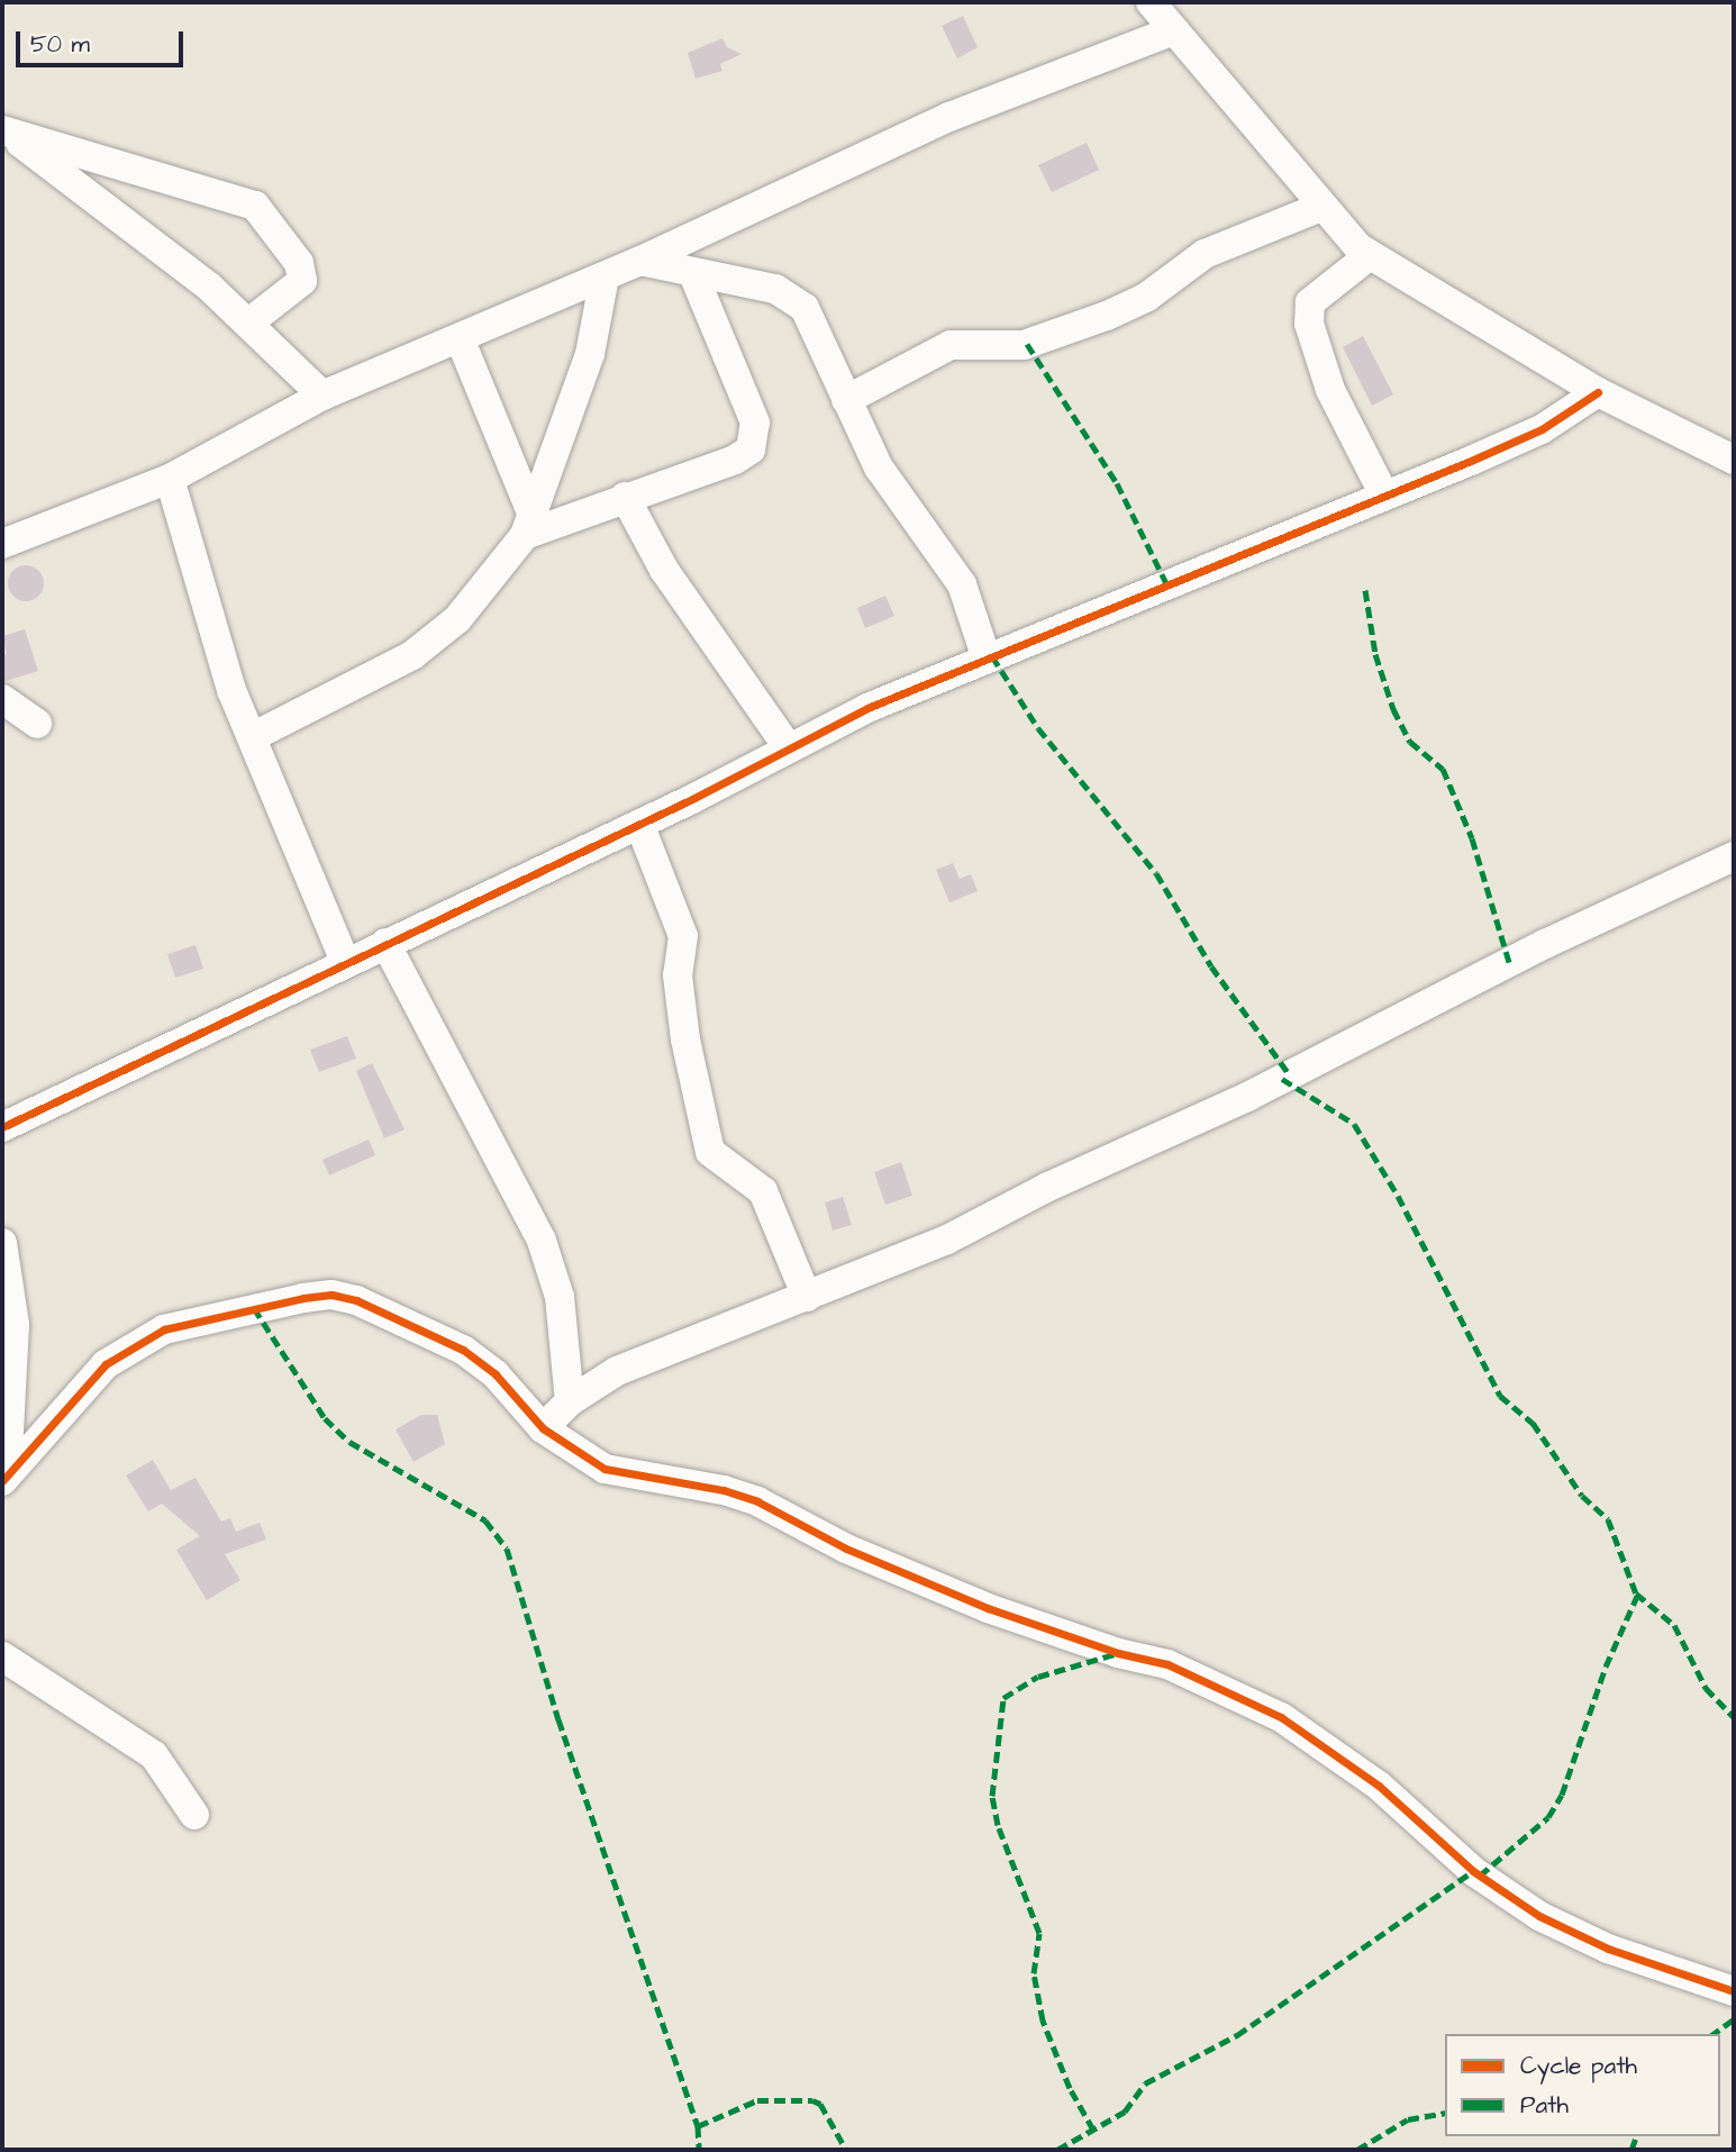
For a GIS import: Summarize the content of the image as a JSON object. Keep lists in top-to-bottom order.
{
  "legend": ["Cycle path", "Path"],
  "scale_bar": "50 m"
}
